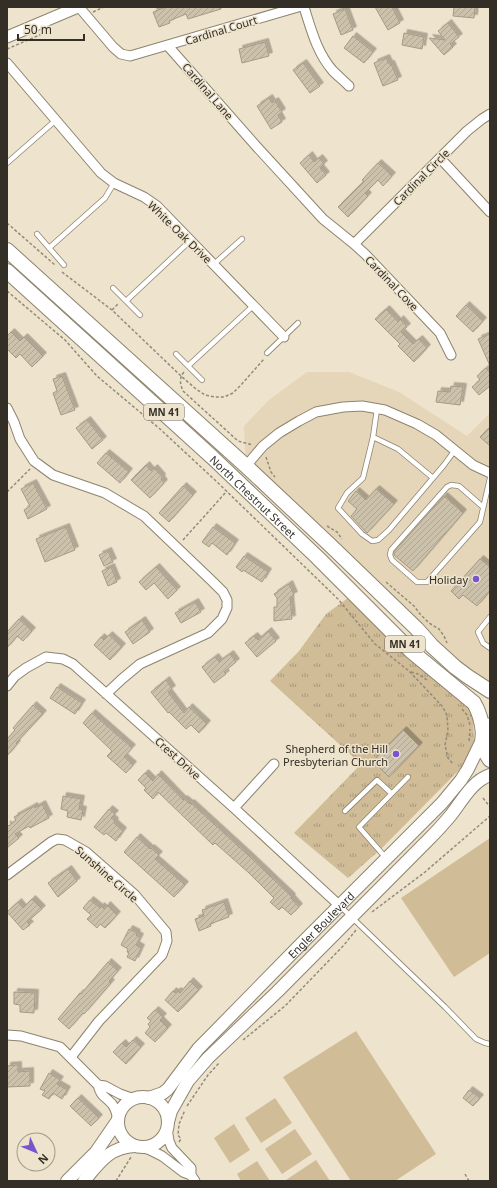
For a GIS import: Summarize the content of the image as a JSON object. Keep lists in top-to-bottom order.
{
  "streets": {
    "main road": ["MN 41", "North Chestnut Street", "Engler Boulevard"],
    "street": [
      "Cardinal Court",
      "Cardinal Lane",
      "Cardinal Circle",
      "White Oak Drive",
      "Cardinal Cove",
      "Crest Drive",
      "Sunshine Circle"
    ]
  },
  "crossings": [
    ["Cardinal Court", "Cardinal Lane"],
    ["Cardinal Lane", "Cardinal Cove"],
    ["Cardinal Circle", "Cardinal Cove"],
    ["MN 41", "North Chestnut Street"],
    ["MN 41", "Engler Boulevard"],
    ["North Chestnut Street", "Engler Boulevard"],
    ["Crest Drive", "Engler Boulevard"]
  ],
  "places": ["Holiday", "Shepherd of the Hill Presbyterian Church"],
  "scale_bar": "50 m",
  "north": "bottom right"
}
